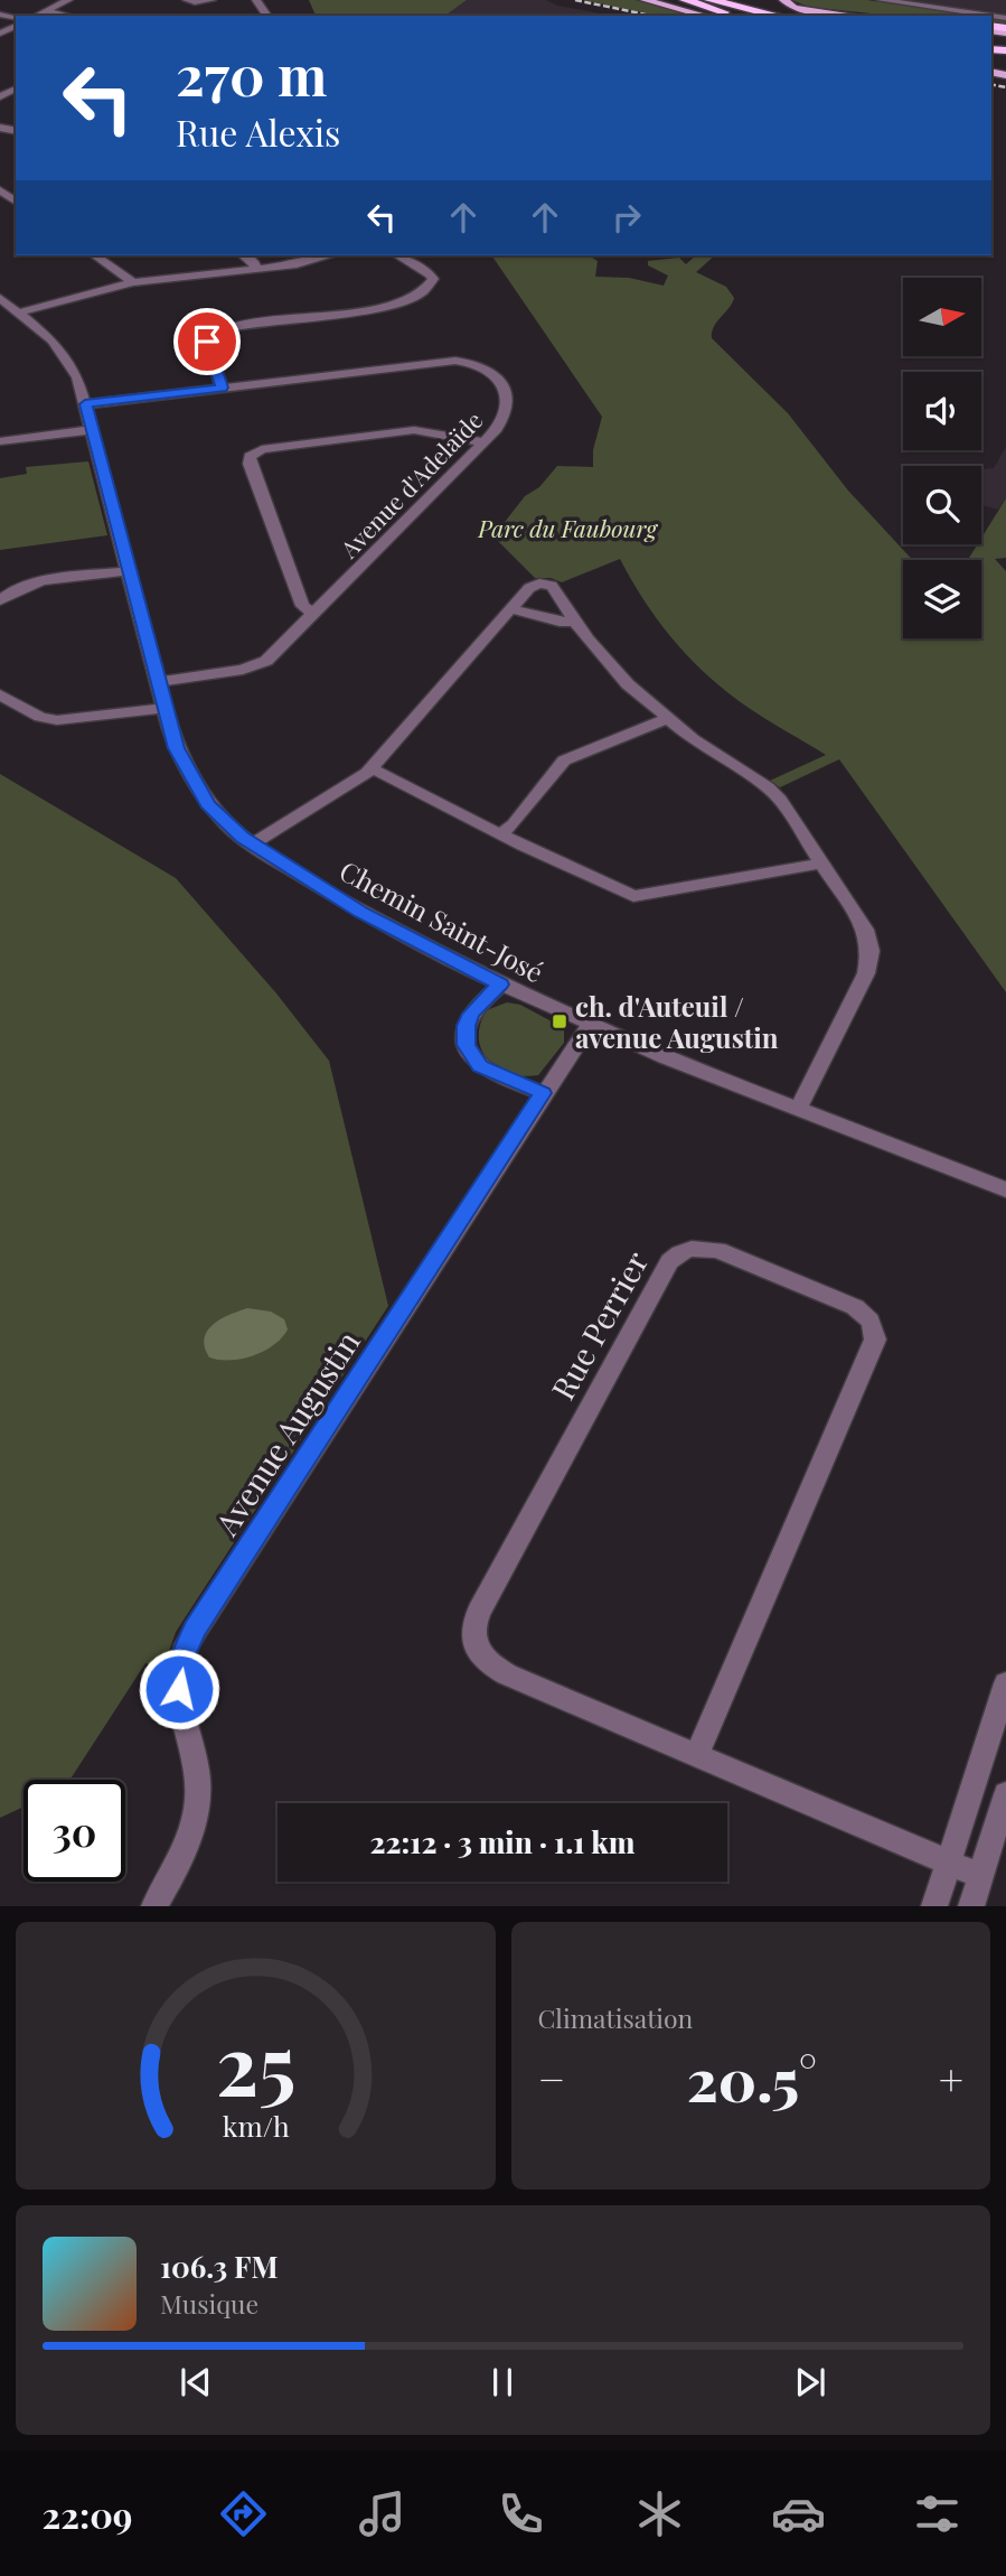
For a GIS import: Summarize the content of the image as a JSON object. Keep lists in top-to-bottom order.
{
  "streets": {
    "street": [
      "Avenue d'Adelaïde",
      "Chemin Saint-José",
      "Rue Perrier",
      "Avenue Augustin"
    ]
  },
  "crossings": [
    ["Avenue d'Adelaïde", "Chemin Saint-José"],
    ["Chemin Saint-José", "Avenue Augustin"]
  ],
  "parks": ["Parc du Faubourg"],
  "places": {
    "transit": ["ch. d'Auteuil / avenue Augustin"]
  },
  "north": "right",
  "page": {
    "turn": ["270 m", "Rue Alexis"],
    "limit": "30",
    "trip": "22:12 · 3 min · 1.1 km",
    "tile": "Climatisation",
    "heat": ["−", "20.5°", "+"],
    "song": ["106.3 FM", "Musique"],
    "tabs": "22:09",
    "gauge": ["25", "km/h"]
  }
}
